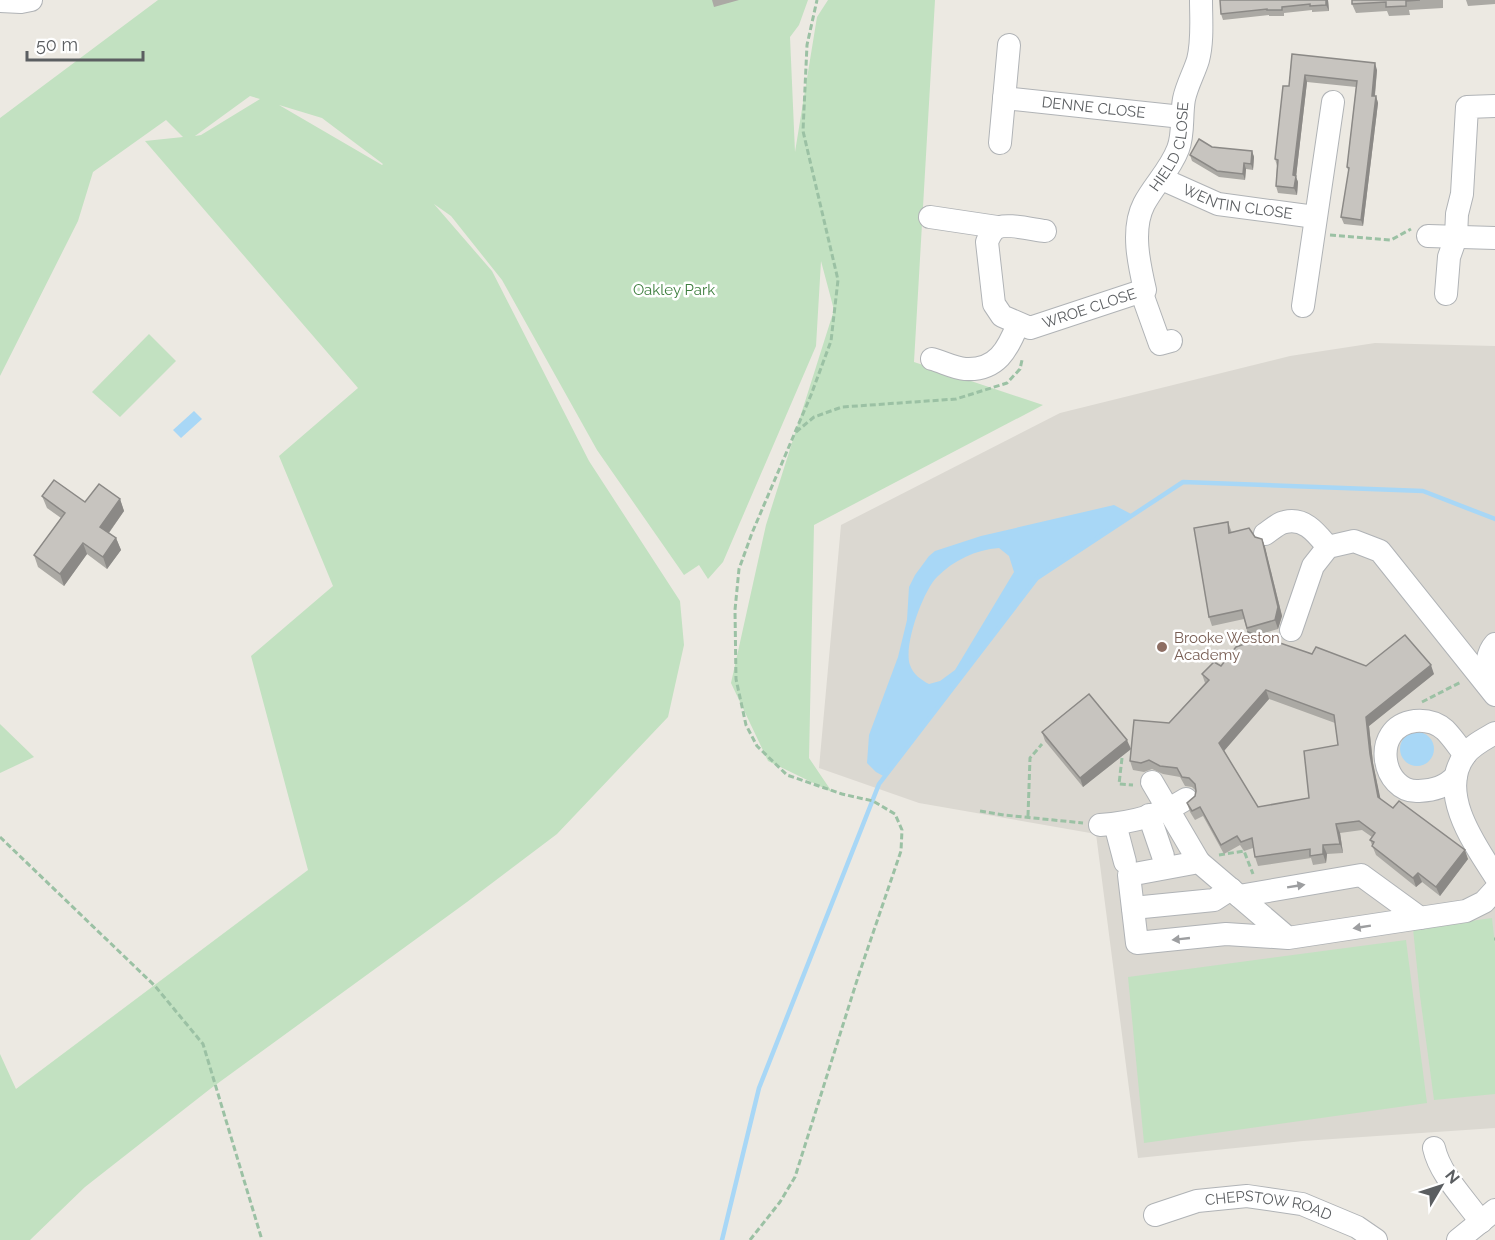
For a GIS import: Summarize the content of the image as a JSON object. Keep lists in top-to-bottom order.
{
  "streets": {
    "street": [
      "DENNE CLOSE",
      "HIELD CLOSE",
      "WENTIN CLOSE",
      "WROE CLOSE",
      "CHEPSTOW ROAD"
    ]
  },
  "crossings": [
    ["DENNE CLOSE", "HIELD CLOSE"],
    ["HIELD CLOSE", "WENTIN CLOSE"],
    ["HIELD CLOSE", "WROE CLOSE"]
  ],
  "parks": ["Oakley Park"],
  "places": ["Brooke Weston Academy"],
  "scale_bar": "50 m",
  "north": "top right"
}
